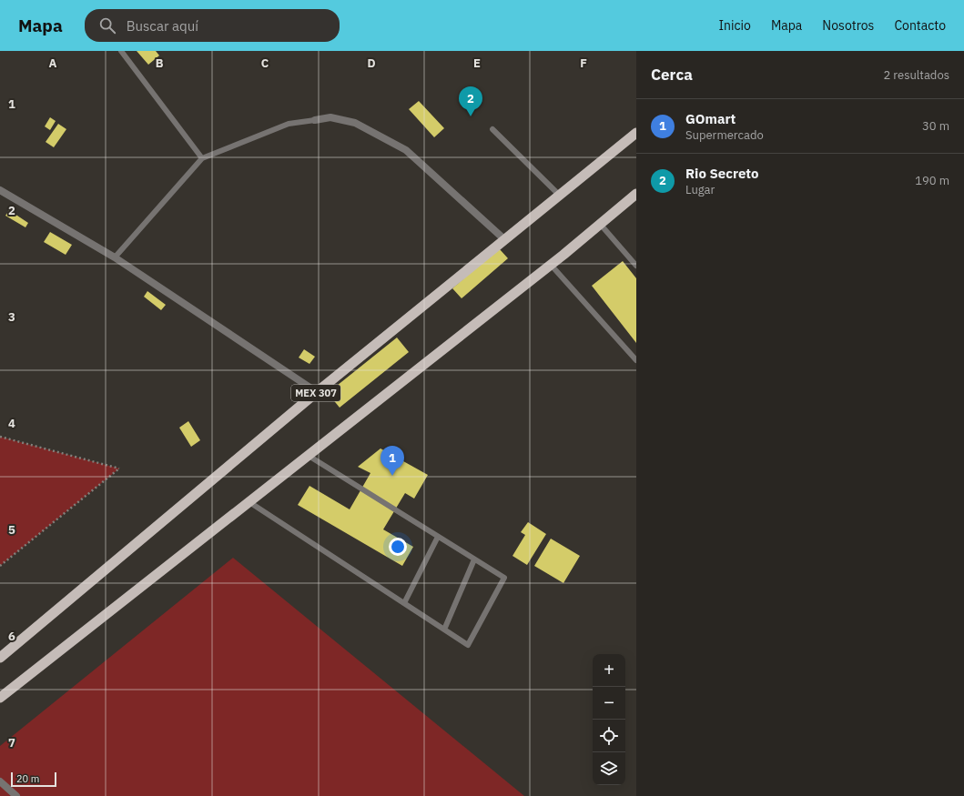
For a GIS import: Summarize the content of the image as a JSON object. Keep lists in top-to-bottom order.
{
  "streets": {
    "highway": ["MEX 307"]
  },
  "scale_bar": "20 m",
  "page": {
    "header": "Mapa",
    "search": "Buscar aquí",
    "nav": [
      "Inicio",
      "Mapa",
      "Nosotros",
      "Contacto"
    ],
    "heading": ["Cerca", "2 resultados"],
    "pins": ["2", "1"],
    "list": [
      {
        "mark": "1",
        "name": "GOmart",
        "note": "Supermercado",
        "value": "30 m"
      },
      {
        "mark": "2",
        "name": "Rio Secreto",
        "note": "Lugar",
        "value": "190 m"
      }
    ],
    "map_buttons": ["+", "−"],
    "scale": "20 m"
  },
  "grid": {
    "columns": [
      "A",
      "B",
      "C",
      "D",
      "E",
      "F"
    ],
    "rows": [
      "1",
      "2",
      "3",
      "4",
      "5",
      "6",
      "7"
    ]
  }
}
